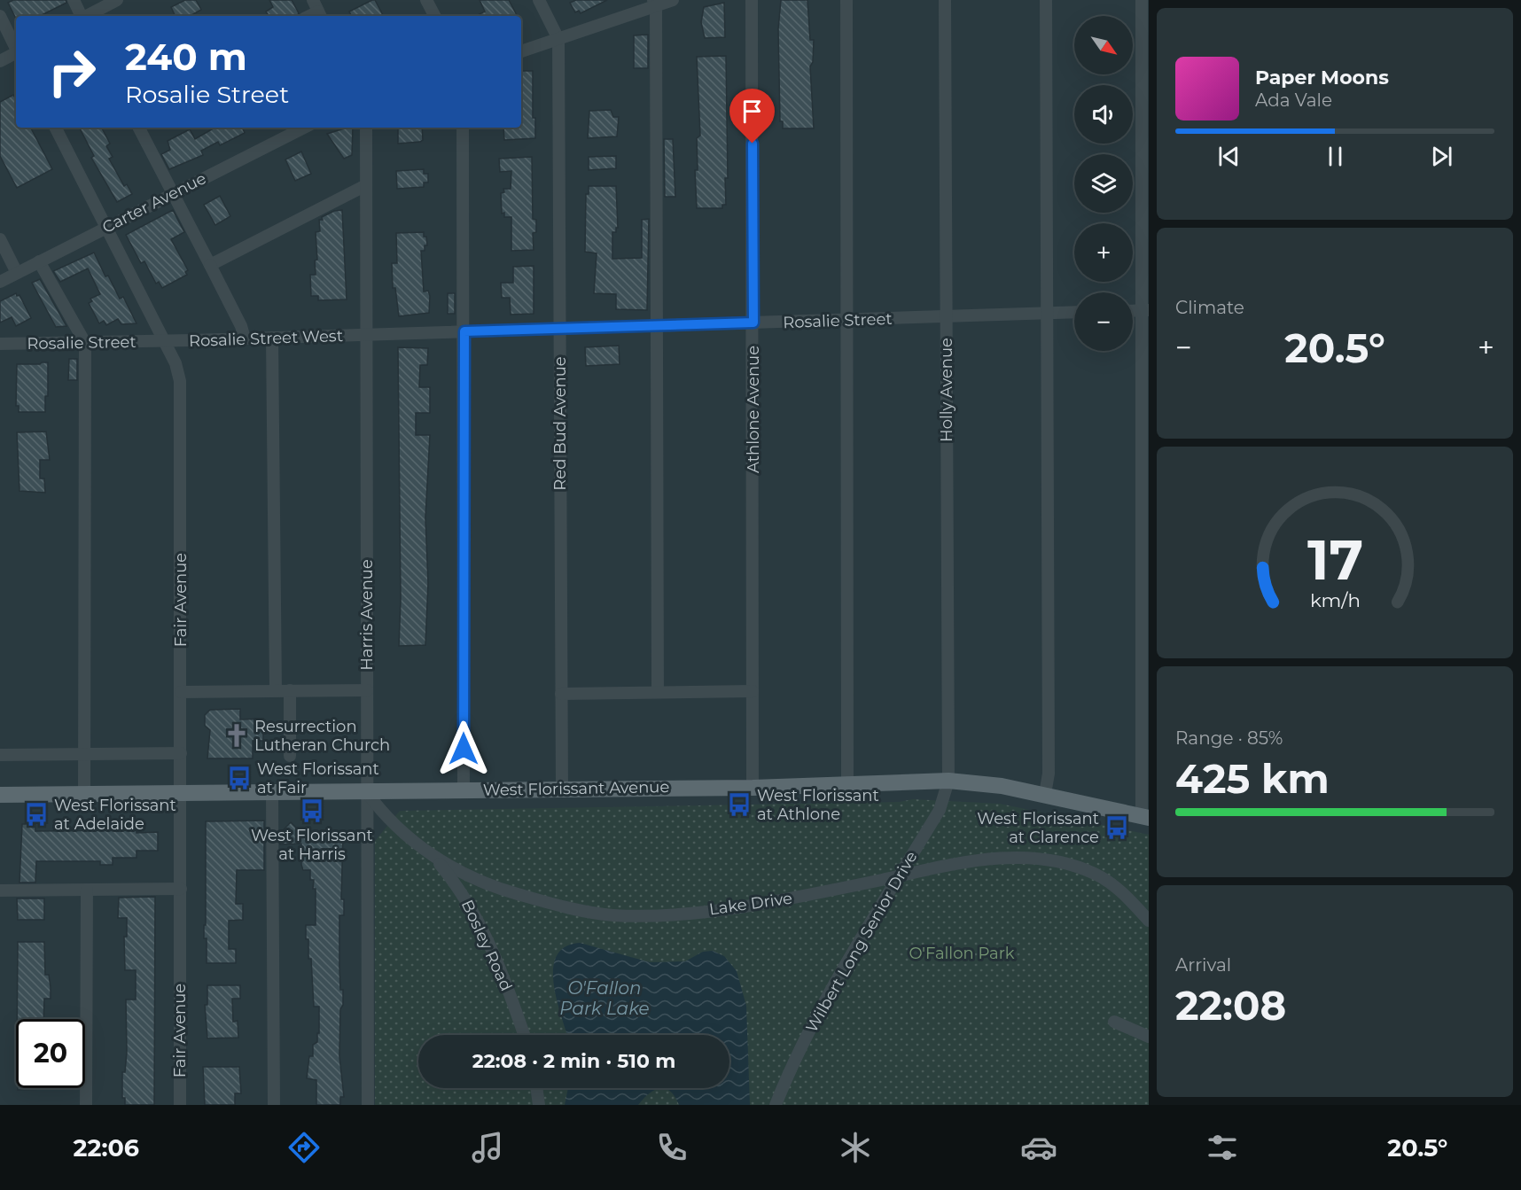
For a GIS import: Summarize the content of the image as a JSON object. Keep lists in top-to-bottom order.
{
  "streets": {
    "main road": ["West Florissant Avenue"],
    "street": [
      "Carter Avenue",
      "Rosalie Street",
      "Rosalie Street West",
      "Holly Avenue",
      "Athlone Avenue",
      "Red Bud Avenue",
      "Fair Avenue",
      "Harris Avenue",
      "Lake Drive",
      "Wilbert Long Senior Drive",
      "Bosley Road"
    ]
  },
  "crossings": [
    ["Carter Avenue", "Fair Avenue"],
    ["Rosalie Street", "Rosalie Street West"],
    ["Rosalie Street", "Holly Avenue"],
    ["Rosalie Street", "Athlone Avenue"],
    ["Rosalie Street", "Red Bud Avenue"],
    ["Rosalie Street", "Fair Avenue"],
    ["Rosalie Street", "Harris Avenue"],
    ["Rosalie Street West", "Fair Avenue"],
    ["Rosalie Street West", "Harris Avenue"],
    ["Holly Avenue", "West Florissant Avenue"],
    ["Holly Avenue", "Wilbert Long Senior Drive"],
    ["Athlone Avenue", "West Florissant Avenue"],
    ["Red Bud Avenue", "West Florissant Avenue"],
    ["Fair Avenue", "West Florissant Avenue"],
    ["Harris Avenue", "West Florissant Avenue"],
    ["Harris Avenue", "Lake Drive"],
    ["West Florissant Avenue", "Lake Drive"],
    ["West Florissant Avenue", "Wilbert Long Senior Drive"],
    ["Lake Drive", "Wilbert Long Senior Drive"],
    ["Lake Drive", "Bosley Road"]
  ],
  "water": ["O'Fallon Park Lake"],
  "parks": ["O'Fallon Park"],
  "places": {
    "church": ["Resurrection Lutheran Church"],
    "bus stop": [
      "West Florissant at Fair",
      "West Florissant at Athlone",
      "West Florissant at Harris",
      "West Florissant at Adelaide",
      "West Florissant at Clarence"
    ]
  },
  "north": "bottom right",
  "page": {
    "map_buttons": ["+", "−"],
    "turn": ["240 m", "Rosalie Street"],
    "song": ["Paper Moons", "Ada Vale"],
    "tile": [
      "Climate",
      ["Range · 85%", "425 km"],
      ["Arrival", "22:08"]
    ],
    "heat": ["−", "20.5°", "+"],
    "limit": "20",
    "trip": "22:08 · 2 min · 510 m",
    "tabs": ["22:06", "20.5°"],
    "gauge": ["17", "km/h"]
  }
}
